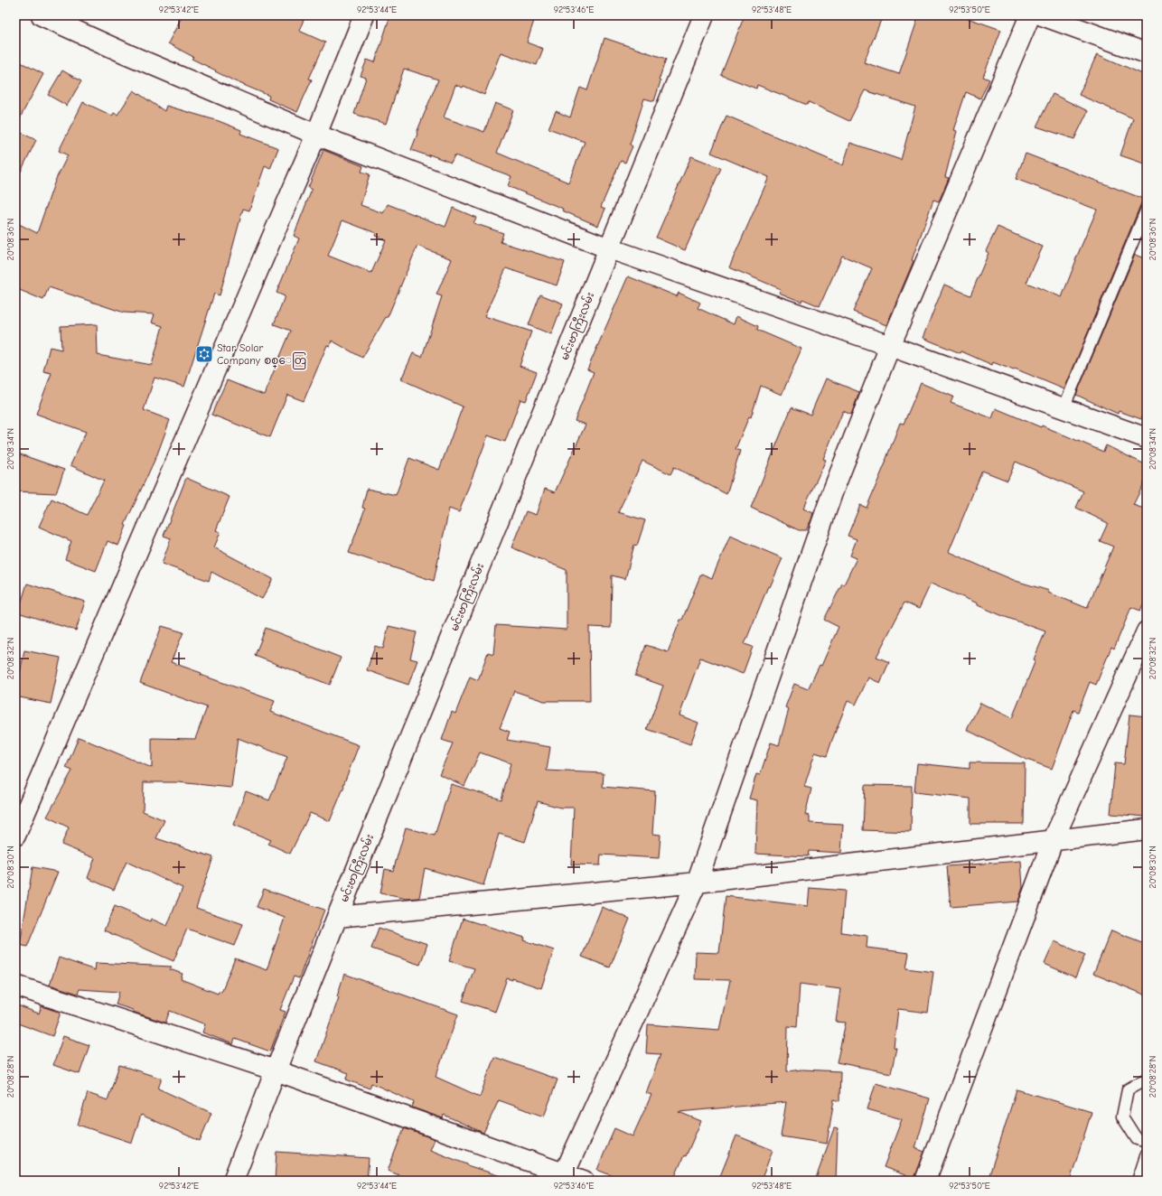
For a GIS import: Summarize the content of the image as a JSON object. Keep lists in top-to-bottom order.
{
  "streets": {
    "street": ["မင်းဗာကြီးလမ်း"]
  },
  "places": {
    "synagogue": ["Star Solar Company စစ္ေတြ"]
  },
  "coordinates": [
    "92°53'42\"E",
    "92°53'44\"E",
    "92°53'46\"E",
    "92°53'48\"E",
    "92°53'50\"E",
    "20°08'36\"N",
    "20°08'34\"N",
    "20°08'32\"N",
    "20°08'30\"N",
    "20°08'28\"N"
  ]
}
